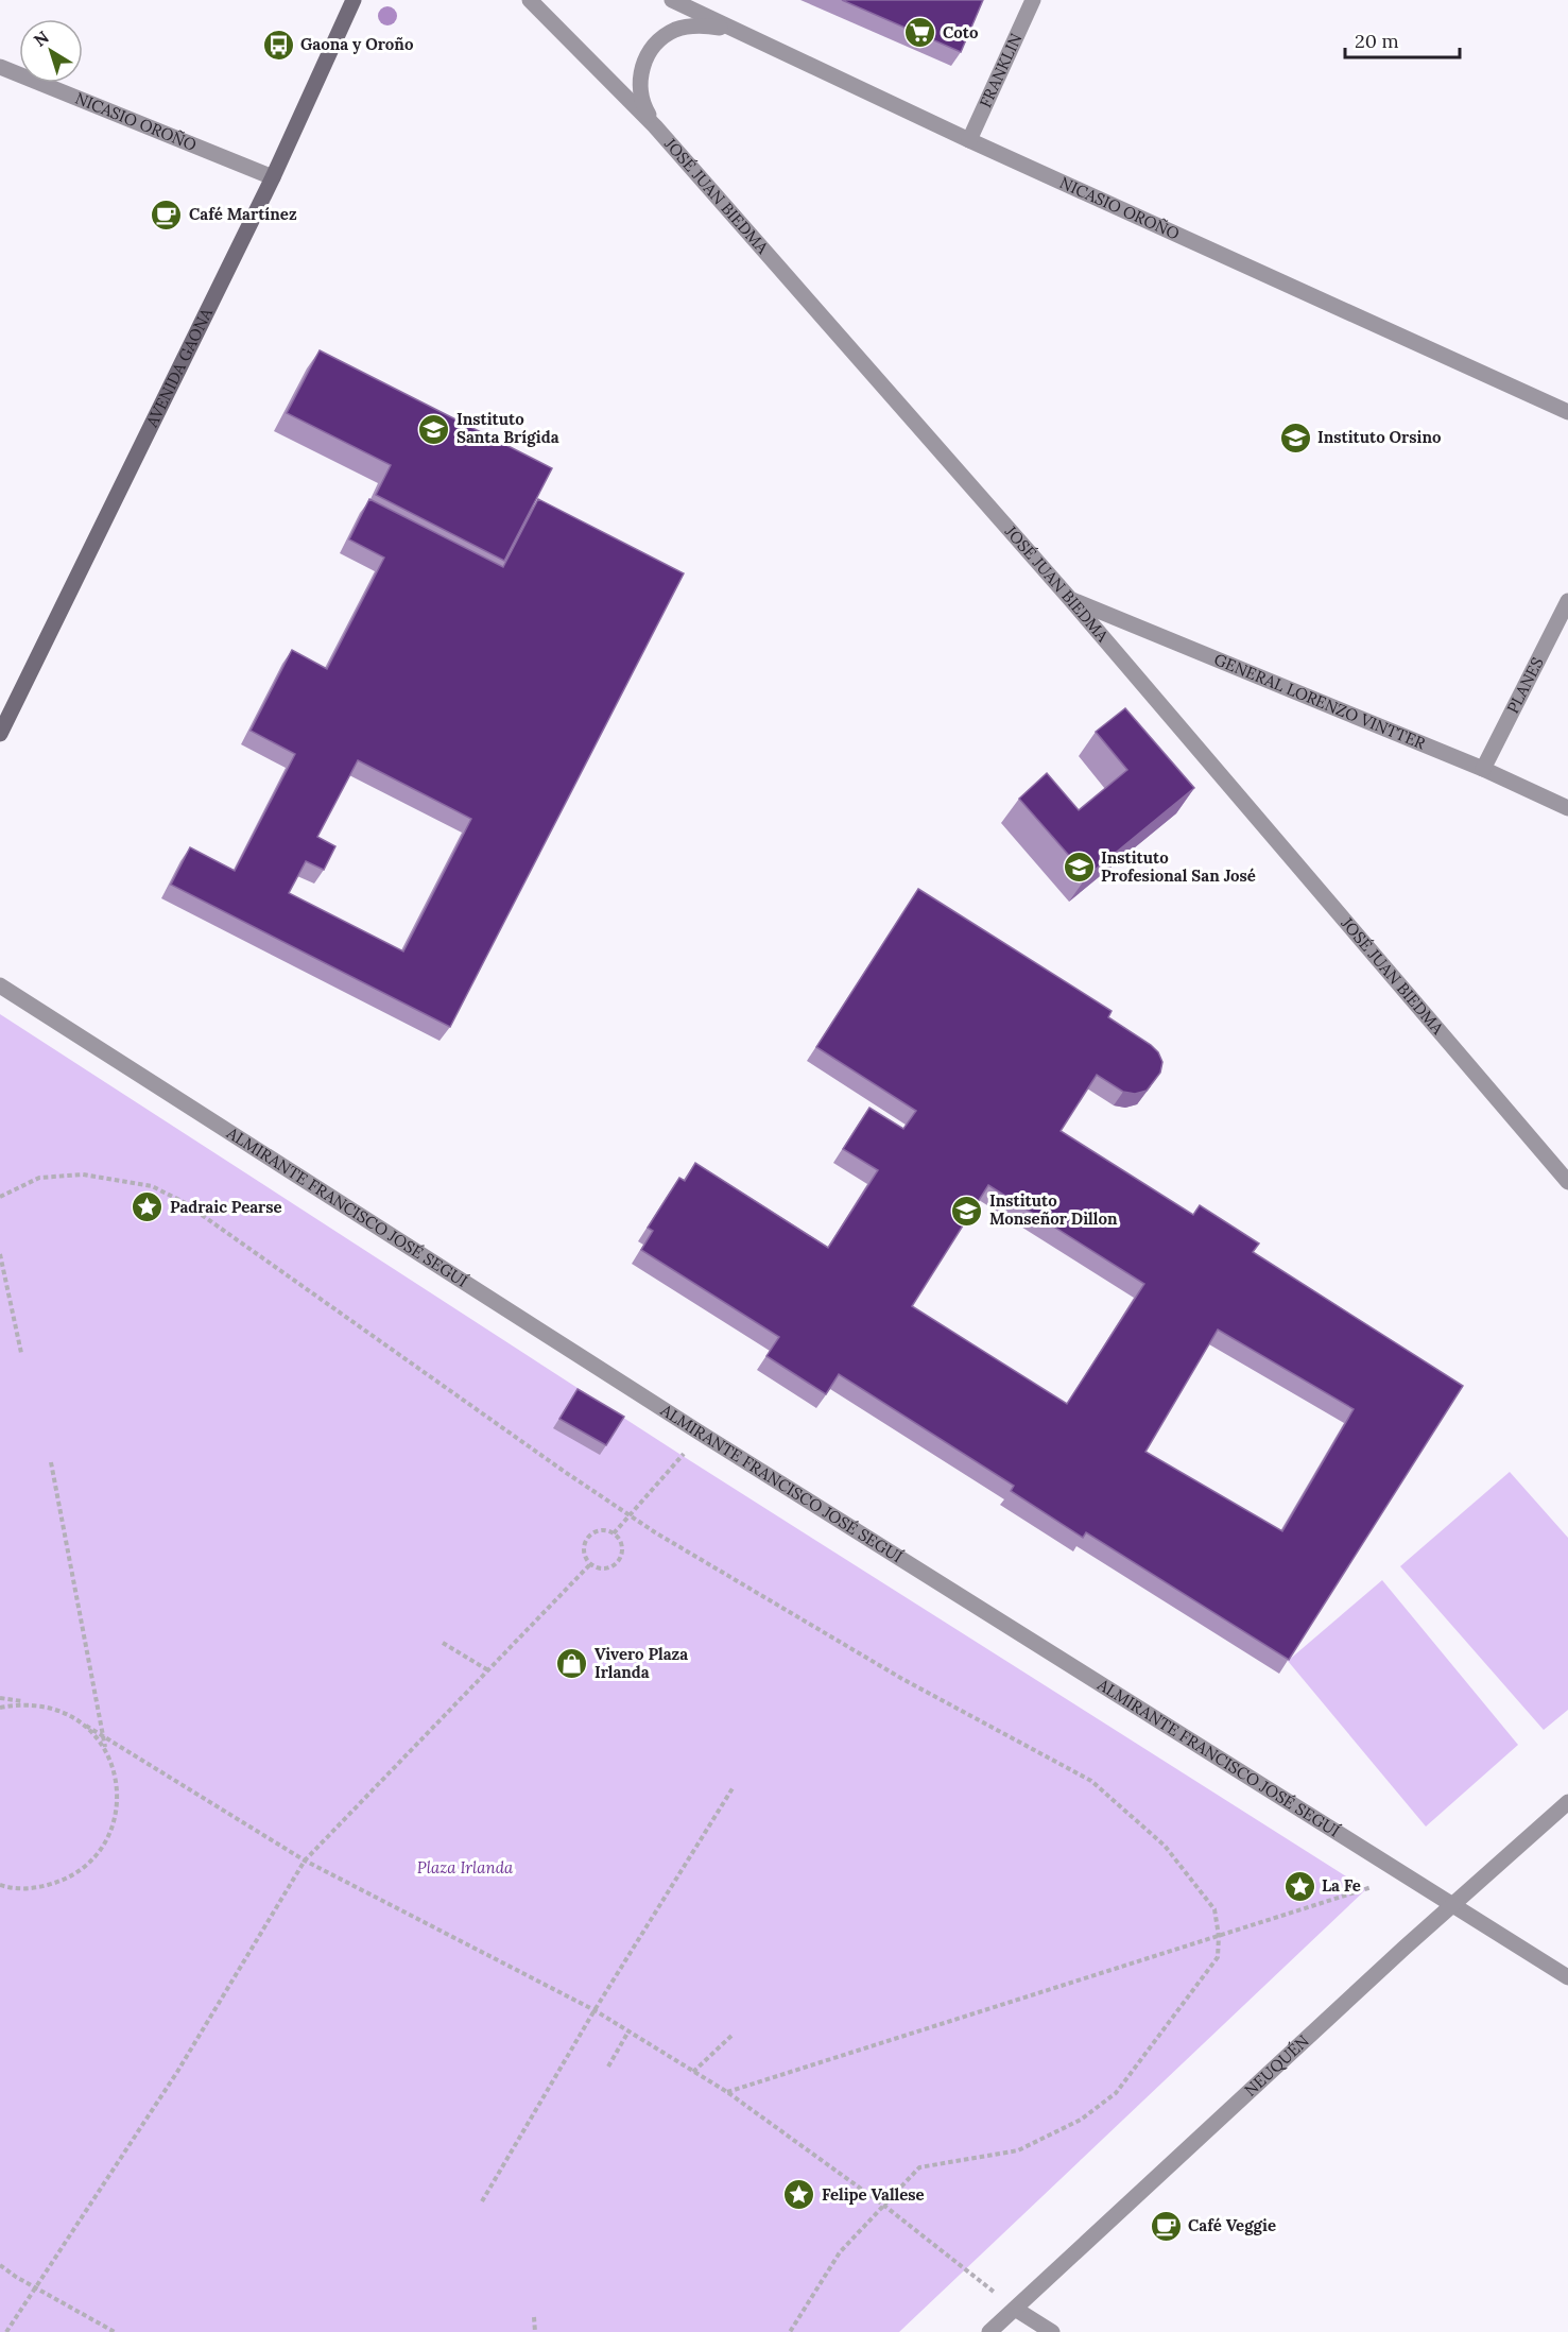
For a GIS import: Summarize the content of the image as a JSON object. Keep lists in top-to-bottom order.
{
  "streets": {
    "main road": ["AVENIDA GAONA"],
    "street": [
      "FRANKLIN",
      "NICASIO OROÑO",
      "JOSÉ JUAN BIEDMA",
      "PLANES",
      "GENERAL LORENZO VINTTER",
      "ALMIRANTE FRANCISCO JOSÉ SEGUÍ",
      "NEUQUÉN"
    ]
  },
  "crossings": [
    ["FRANKLIN", "NICASIO OROÑO"],
    ["NICASIO OROÑO", "AVENIDA GAONA"],
    ["JOSÉ JUAN BIEDMA", "GENERAL LORENZO VINTTER"],
    ["PLANES", "GENERAL LORENZO VINTTER"],
    ["ALMIRANTE FRANCISCO JOSÉ SEGUÍ", "NEUQUÉN"]
  ],
  "parks": ["Plaza Irlanda"],
  "places": {
    "supermarket": ["Coto"],
    "bus stop": ["Gaona y Oroño"],
    "cafe": ["Café Martínez", "Café Veggie"],
    "school or university": [
      "Instituto Santa Brígida",
      "Instituto Orsino",
      "Instituto Profesional San José",
      "Instituto Monseñor Dillon"
    ],
    "place": ["Padraic Pearse", "La Fe", "Felipe Vallese"],
    "shop": ["Vivero Plaza Irlanda"]
  },
  "scale_bar": "20 m",
  "north": "top left"
}
